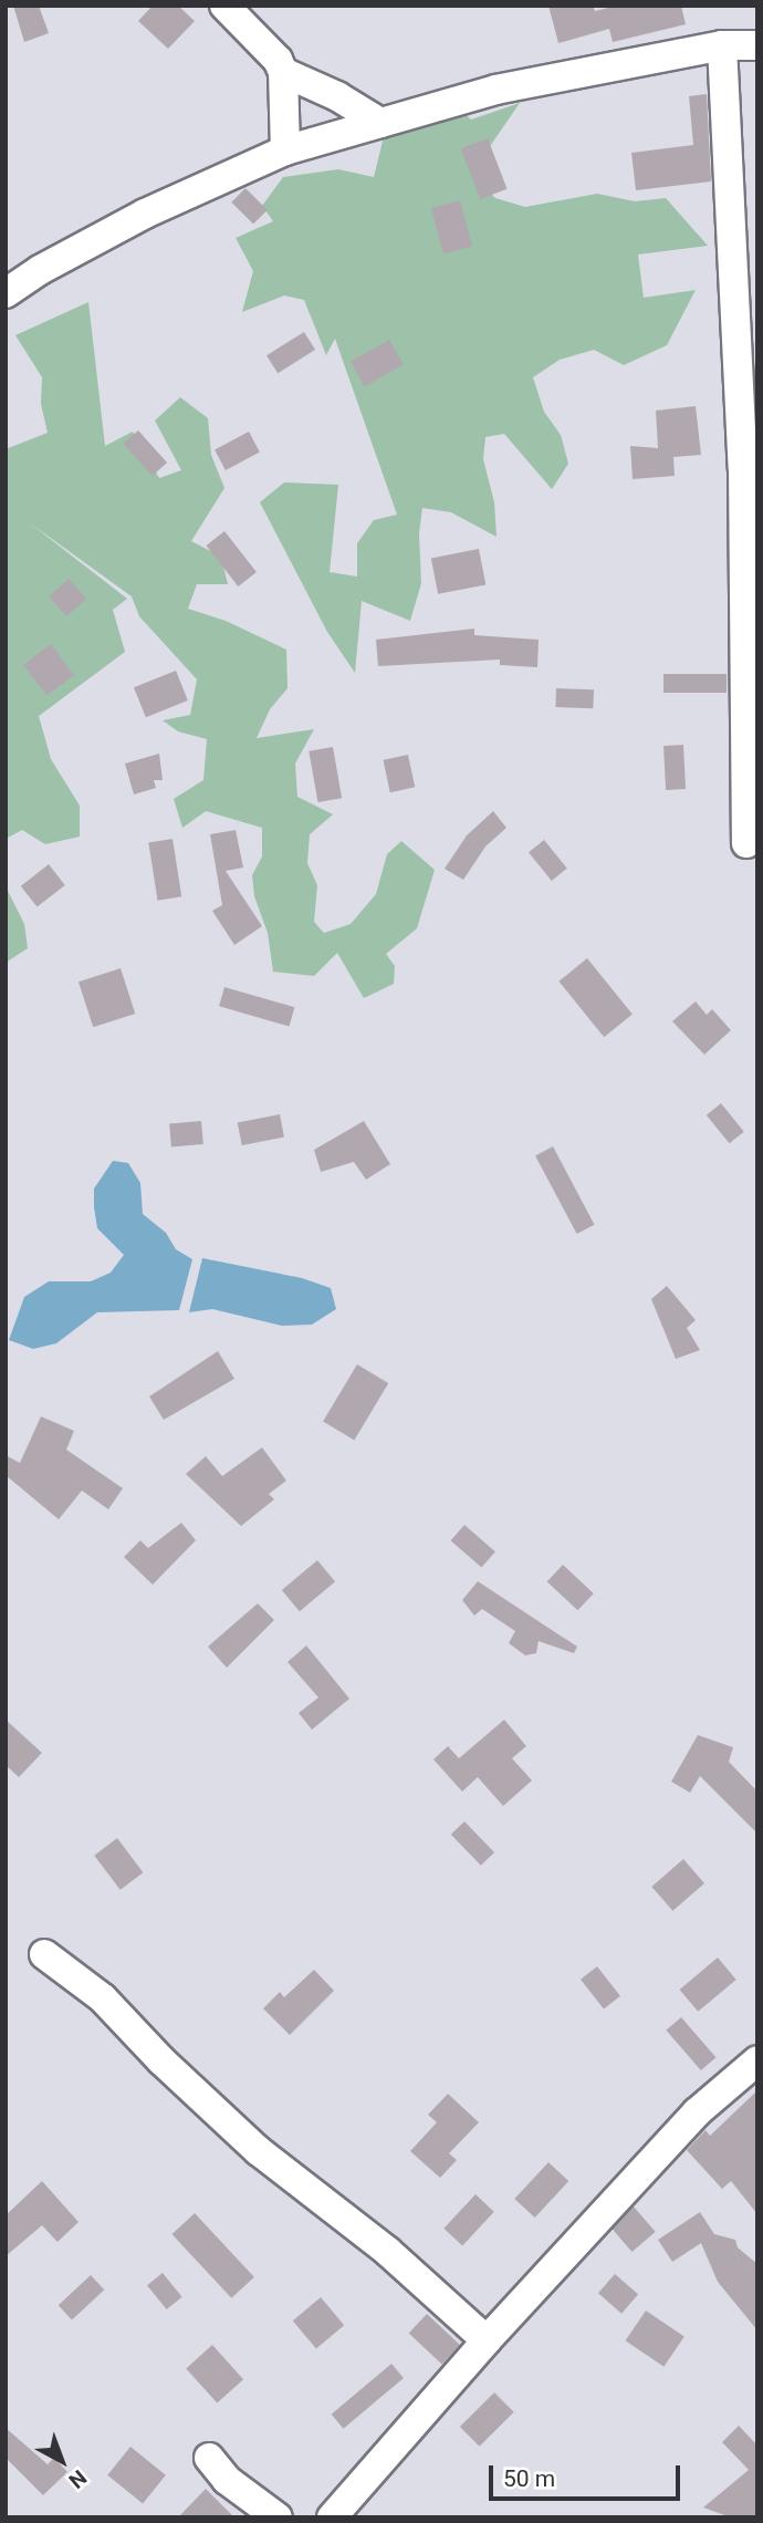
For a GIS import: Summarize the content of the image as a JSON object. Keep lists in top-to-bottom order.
{
  "scale_bar": "50 m",
  "north": "bottom right"
}
